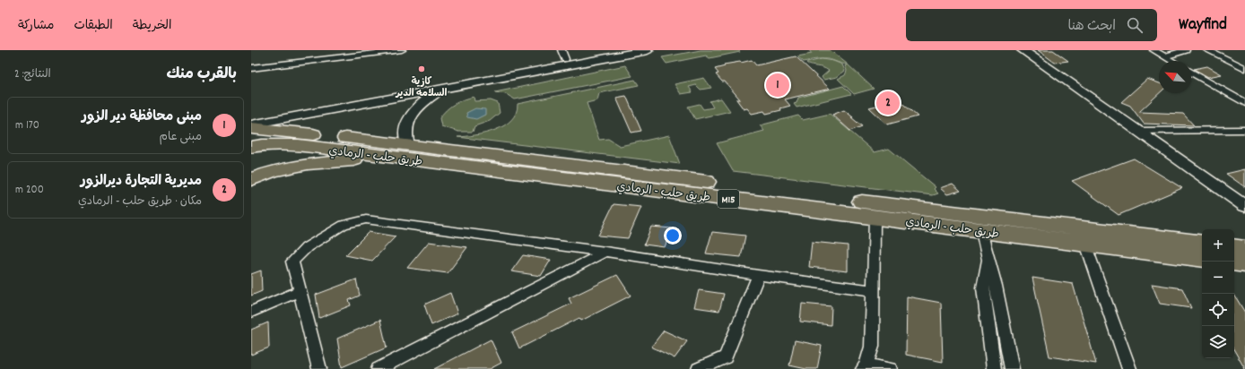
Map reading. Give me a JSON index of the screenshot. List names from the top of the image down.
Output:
{
  "streets": {
    "highway": ["طريق حلب - الرمادي", "M15"]
  },
  "places": ["كازية السلامه الدير"],
  "north": "top left",
  "page": {
    "header": "Wayfind",
    "search": "ابحث هنا",
    "nav": ["الخريطة", "الطبقات", "مشاركة"],
    "heading": ["بالقرب منك", "النتائج: 2"],
    "pins": ["1", "2"],
    "list": [
      {
        "mark": "1",
        "name": "مبنى محافظة دير الزور",
        "note": "مبنى عام",
        "value": "170 m"
      },
      {
        "mark": "2",
        "name": "مديرية التجارة ديرالزور",
        "note": "مكان · طريق حلب - الرمادي",
        "value": "200 m"
      }
    ],
    "map_buttons": ["+", "−"]
  }
}
